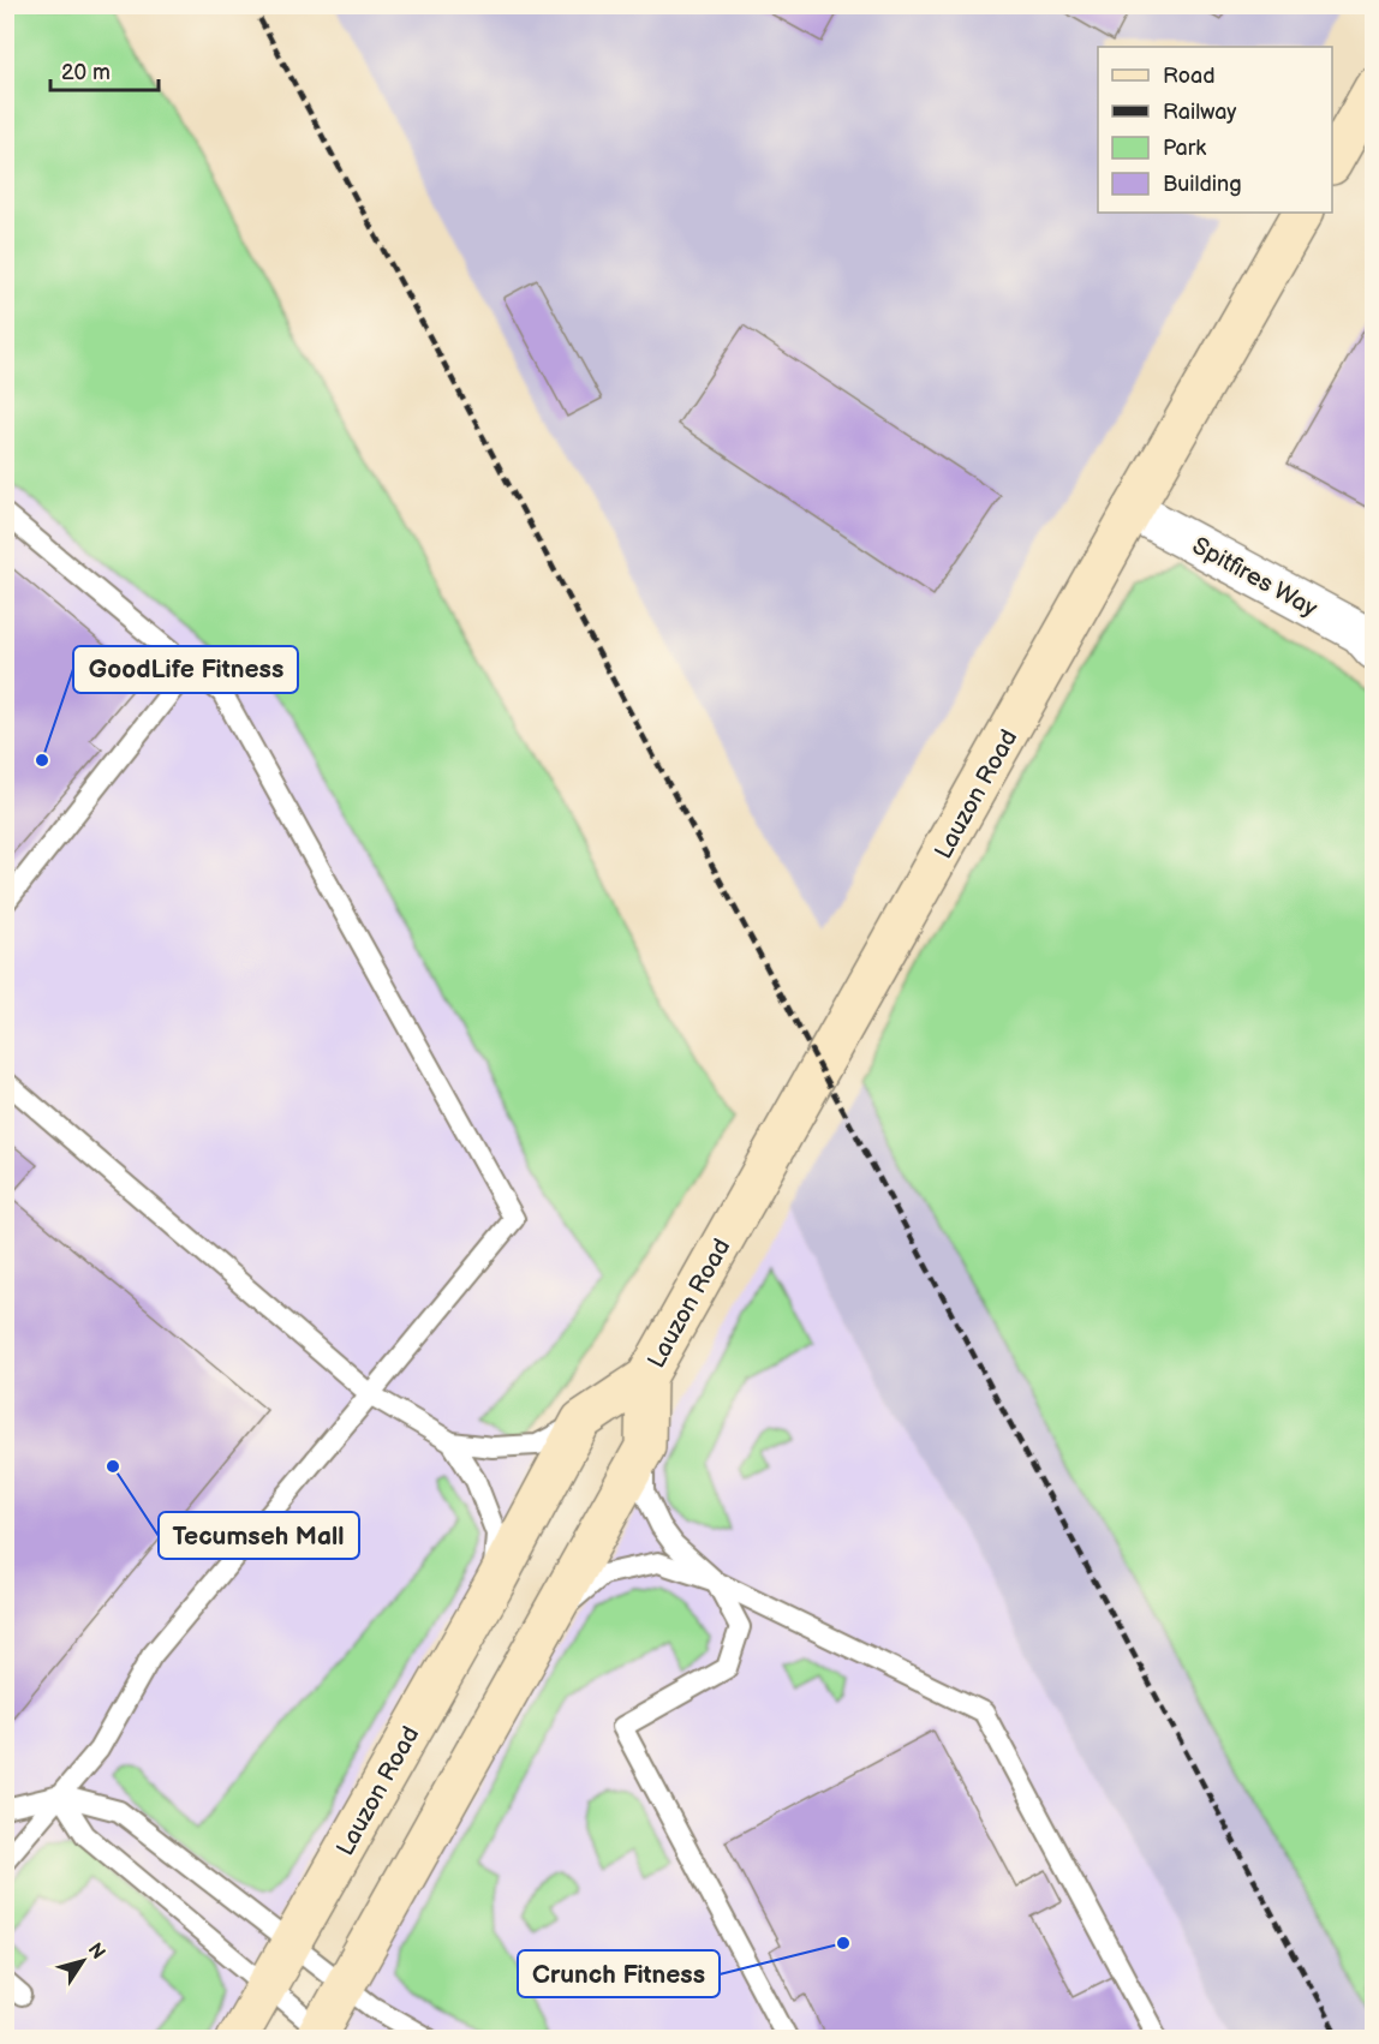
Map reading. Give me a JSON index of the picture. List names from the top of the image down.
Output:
{
  "streets": {
    "street": ["Spitfires Way", "Lauzon Road"]
  },
  "crossings": [
    ["Spitfires Way", "Lauzon Road"]
  ],
  "places": ["GoodLife Fitness", "Tecumseh Mall", "Crunch Fitness"],
  "legend": [
    "Road",
    "Railway",
    "Park",
    "Building"
  ],
  "scale_bar": "20 m",
  "north": "top right"
}
